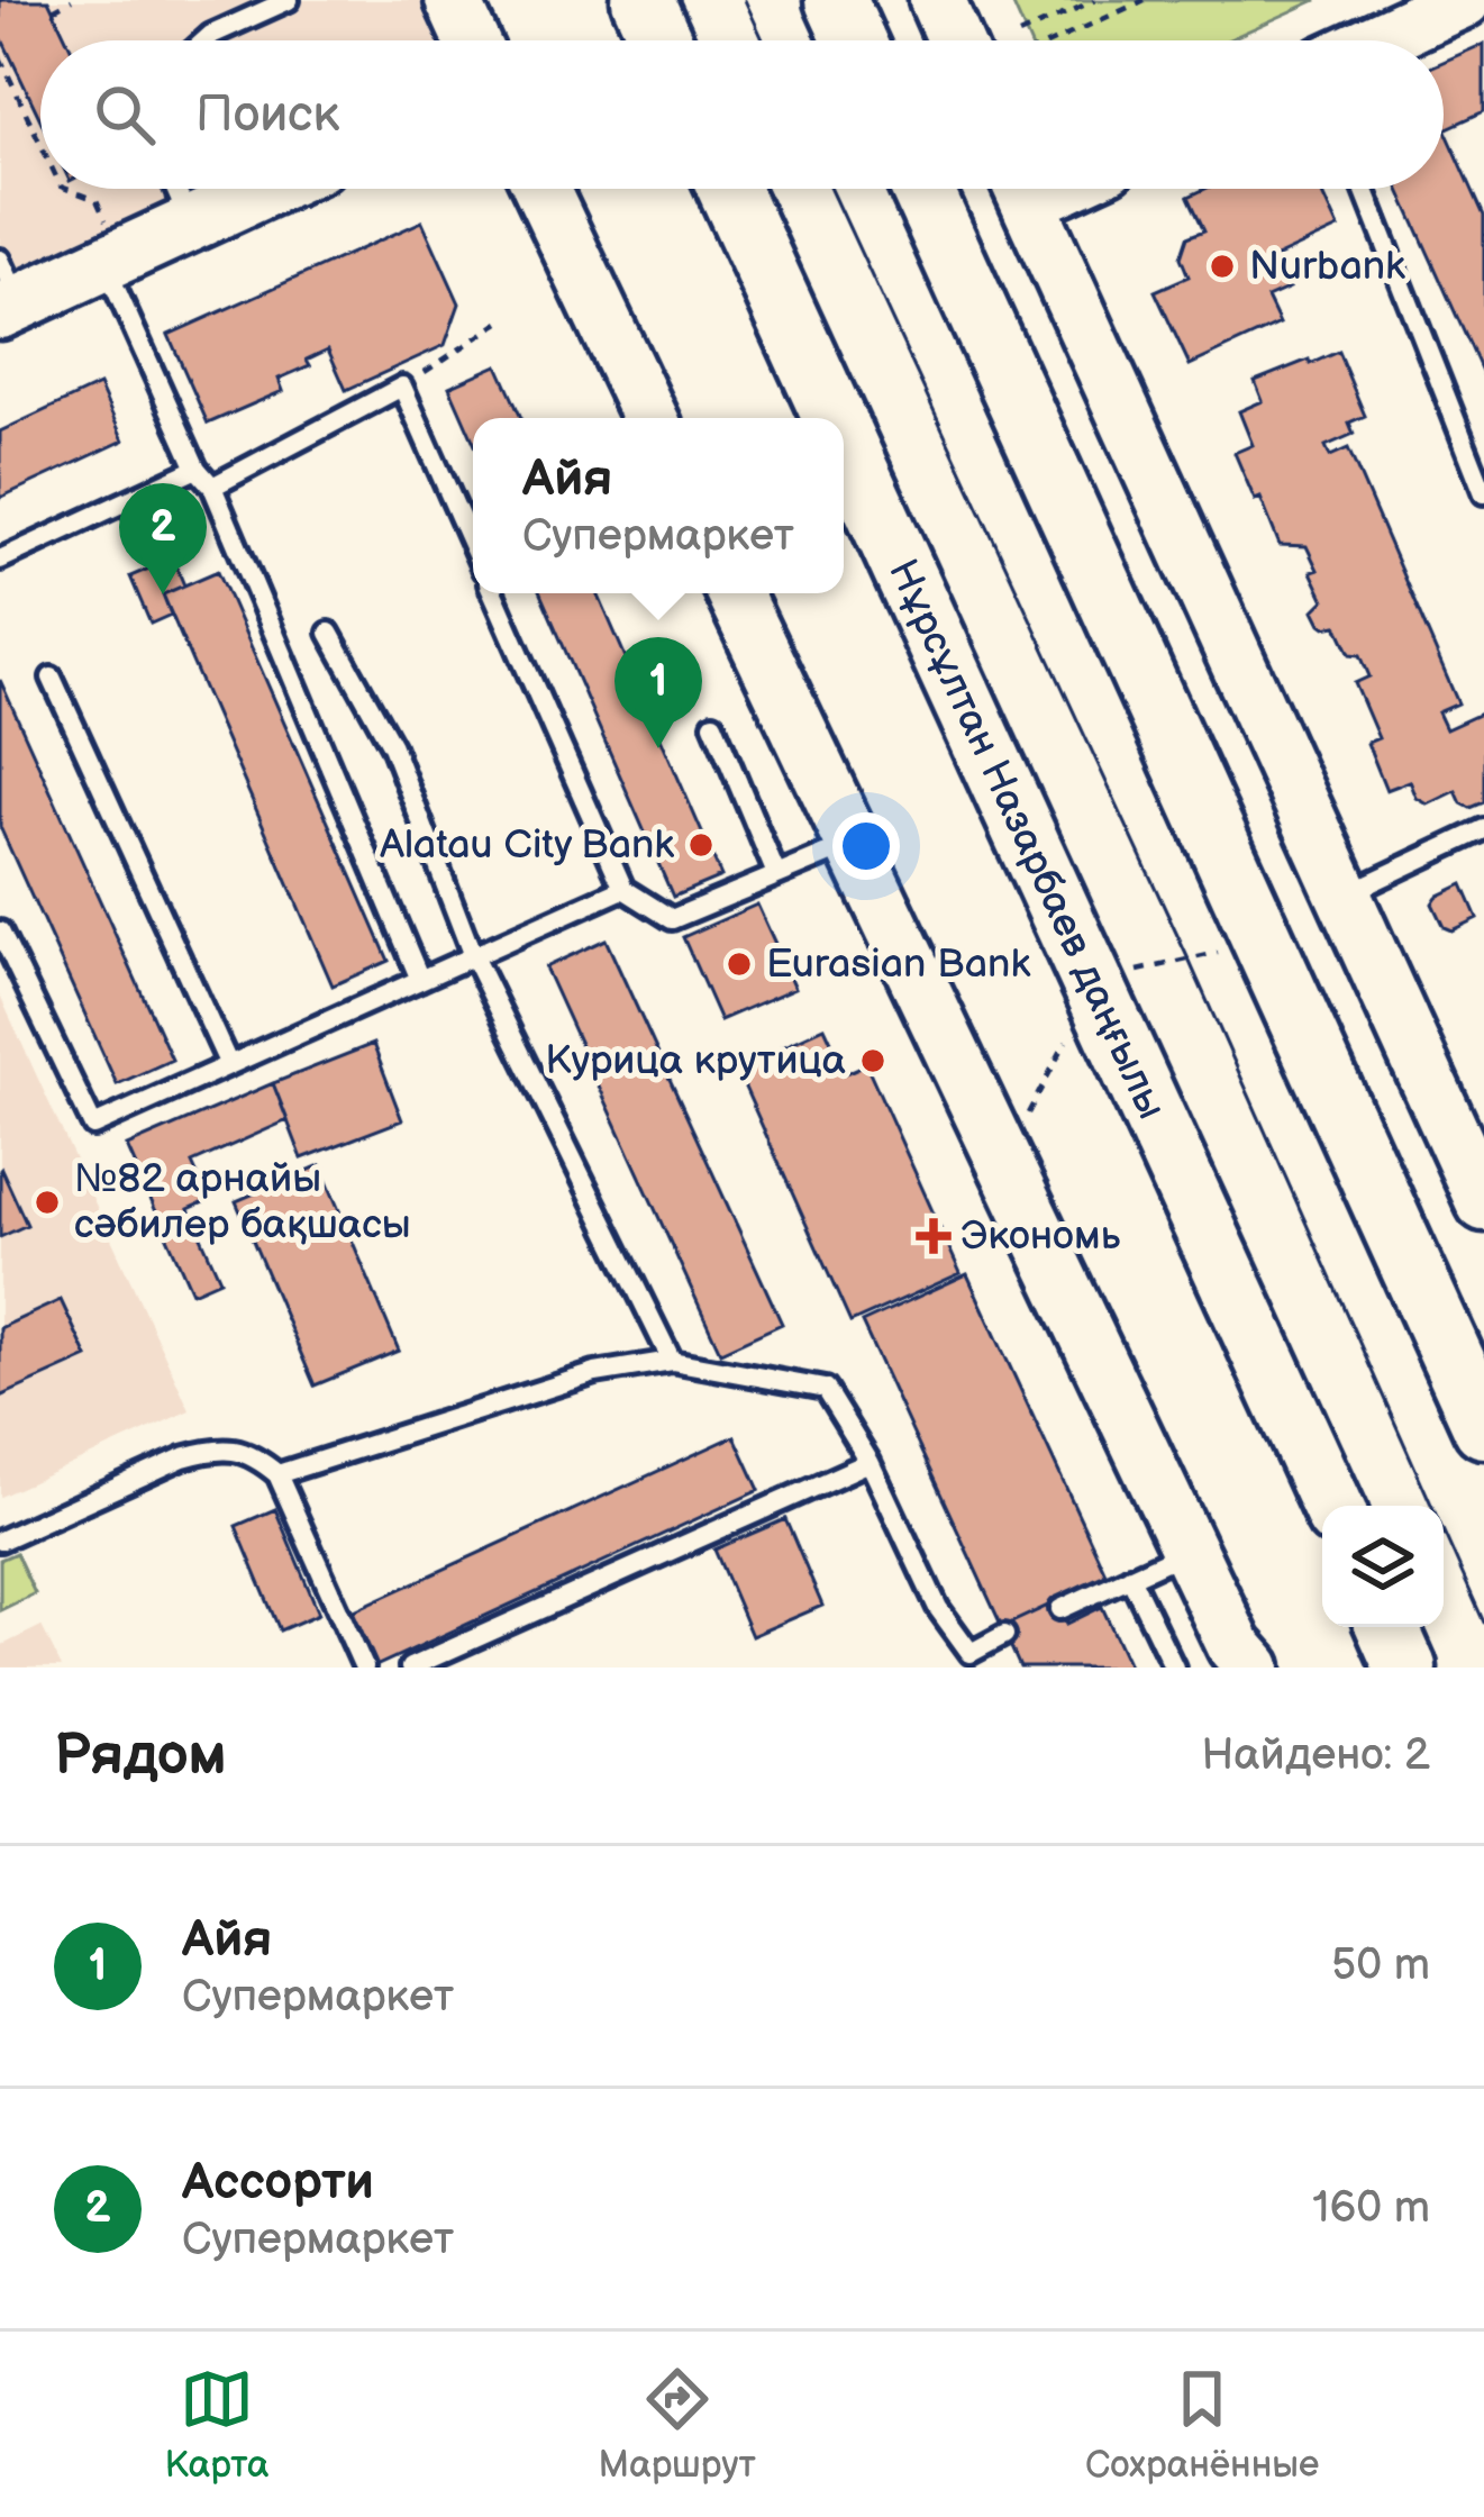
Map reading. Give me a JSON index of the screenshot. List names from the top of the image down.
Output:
{
  "streets": {
    "main road": ["Нұрсұлтан Назарбаев даңғылы"]
  },
  "places": {
    "other": [
      "Nurbank",
      "Alatau City Bank",
      "Eurasian Bank",
      "Курица крутица",
      "№82 арнайы сәбилер бақшасы"
    ],
    "health": ["Экономь"]
  },
  "page": {
    "search": "Поиск",
    "popup": ["Айя", "Супермаркет"],
    "pins": ["2", "1"],
    "heading": ["Рядом", "Найдено: 2"],
    "list": [
      {
        "mark": "1",
        "name": "Айя",
        "note": "Супермаркет",
        "value": "50 m"
      },
      {
        "mark": "2",
        "name": "Ассорти",
        "note": "Супермаркет",
        "value": "160 m"
      }
    ],
    "nav": ["Карта", "Маршрут", "Сохранённые"]
  }
}
